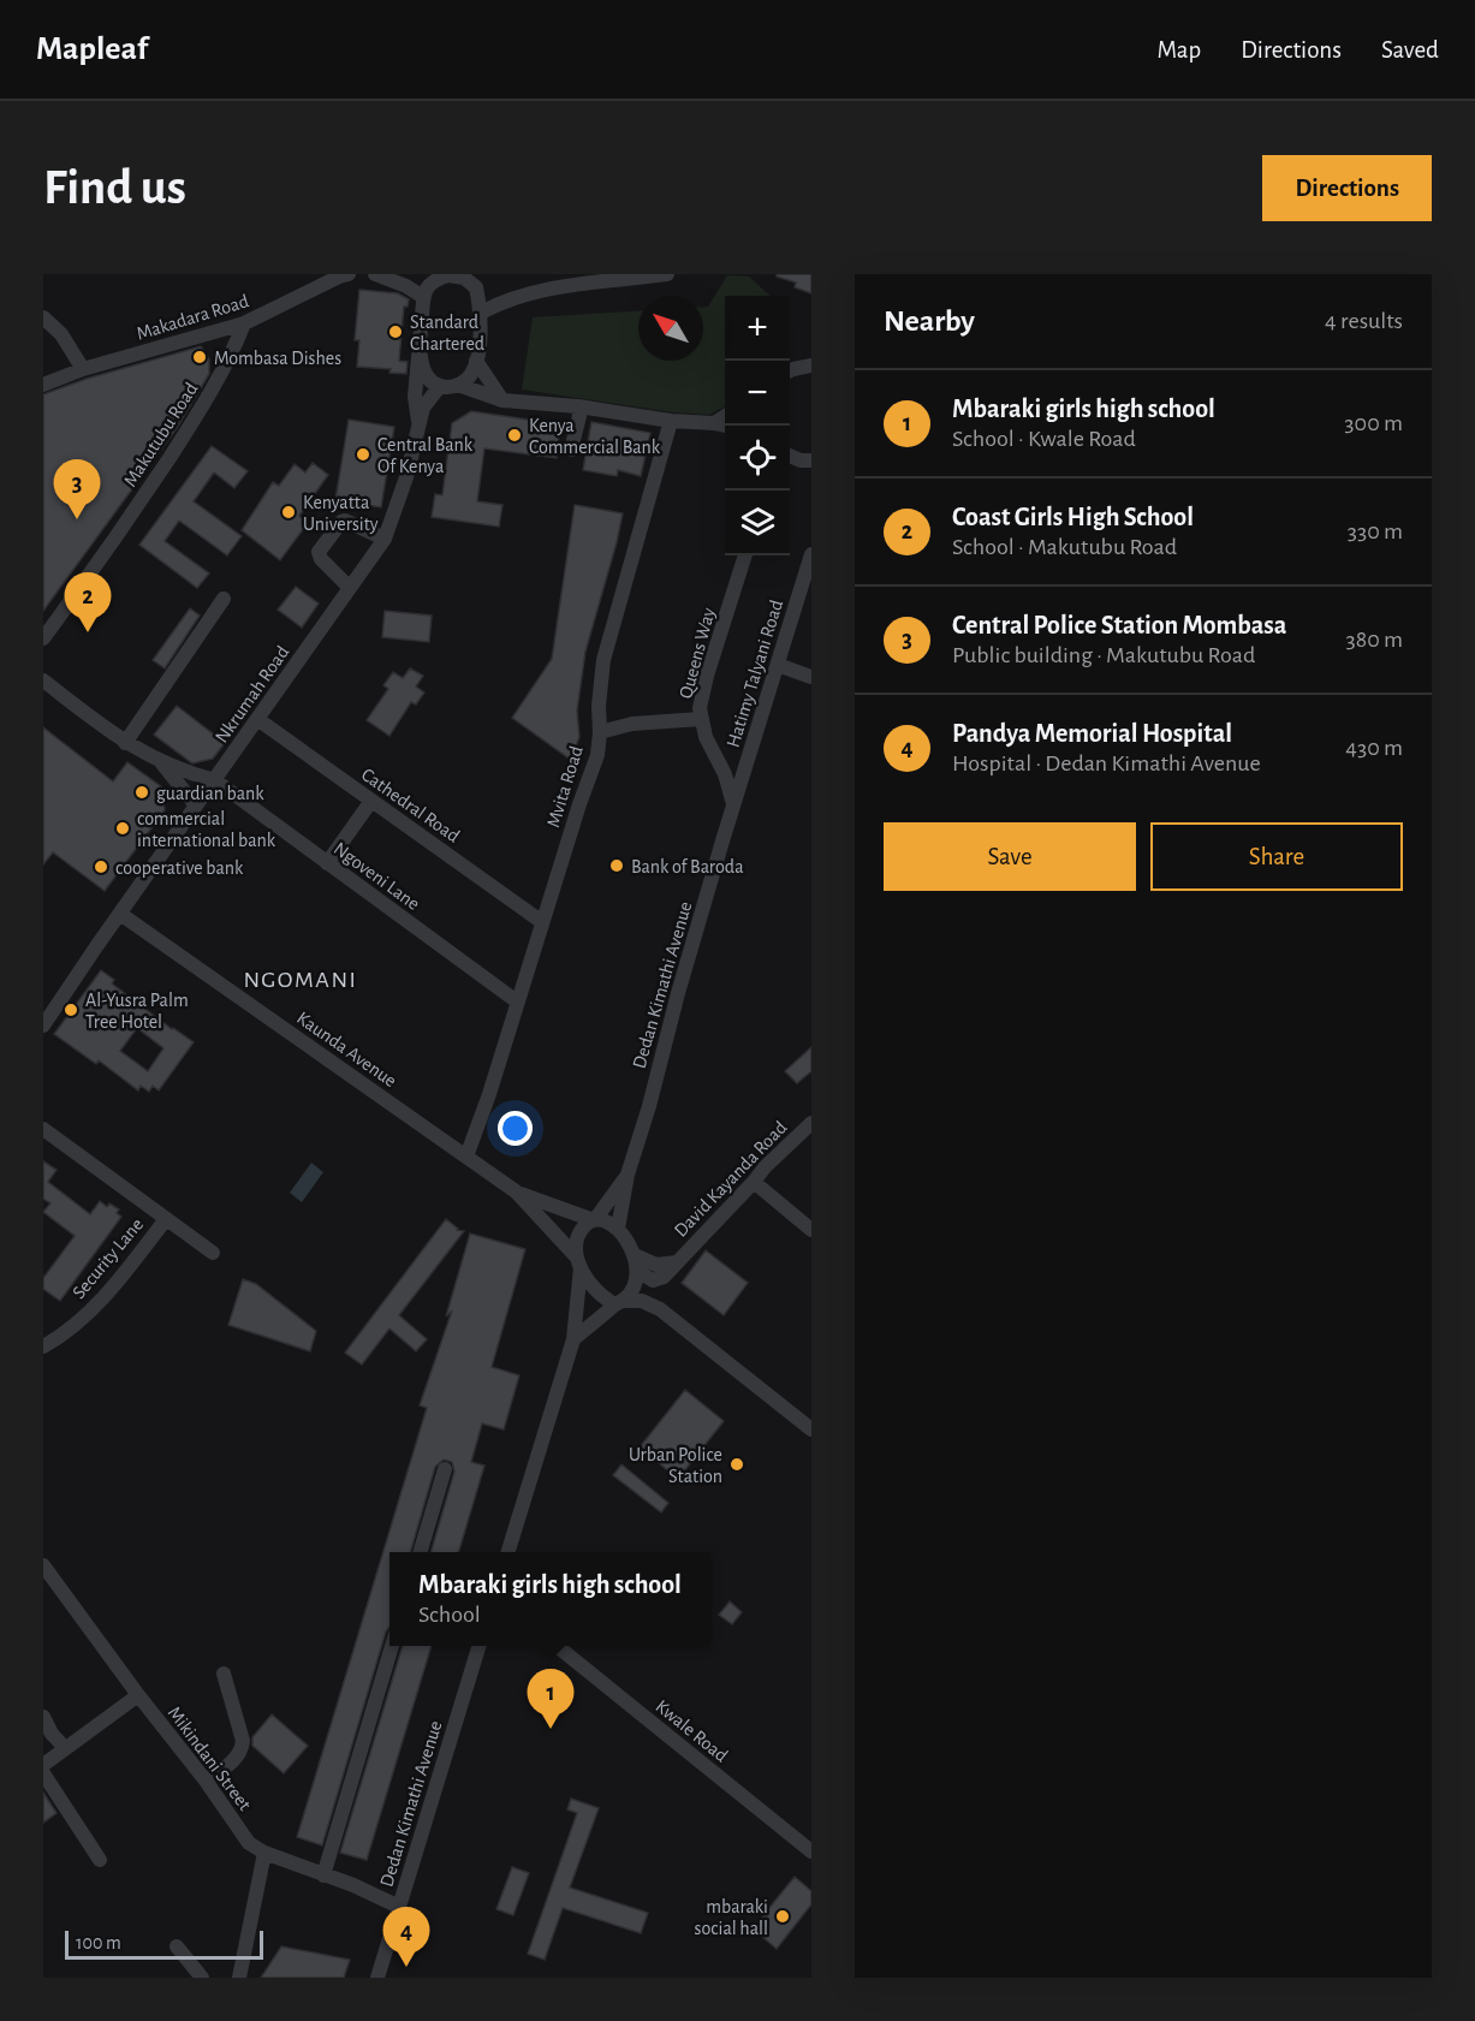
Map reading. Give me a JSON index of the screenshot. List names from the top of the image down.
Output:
{
  "streets": {
    "street": [
      "Makadara Road",
      "Makutubu Road",
      "Queens Way",
      "Hatimy Talyani Road",
      "Nkrumah Road",
      "Mvita Road",
      "Cathedral Road",
      "Ngoveni Lane",
      "Dedan Kimathi Avenue",
      "Kaunda Avenue",
      "David Kayanda Road",
      "Security Lane",
      "Kwale Road",
      "Mikindani Street"
    ]
  },
  "crossings": [
    ["Makadara Road", "Makutubu Road"],
    ["Queens Way", "Hatimy Talyani Road"],
    ["Queens Way", "Dedan Kimathi Avenue"],
    ["Hatimy Talyani Road", "Dedan Kimathi Avenue"],
    ["Nkrumah Road", "Cathedral Road"],
    ["Nkrumah Road", "Ngoveni Lane"],
    ["Nkrumah Road", "Kaunda Avenue"],
    ["Mvita Road", "Cathedral Road"],
    ["Mvita Road", "Ngoveni Lane"],
    ["Mvita Road", "Kaunda Avenue"],
    ["Dedan Kimathi Avenue", "David Kayanda Road"],
    ["Dedan Kimathi Avenue", "Mikindani Street"]
  ],
  "districts": ["NGOMANI"],
  "places": [
    "Standard Chartered",
    "Mombasa Dishes",
    "Kenya Commercial Bank",
    "Central Bank Of Kenya",
    "Kenyatta University",
    "guardian bank",
    "commercial international bank",
    "Bank of Baroda",
    "cooperative bank",
    "Al-Yusra Palm Tree Hotel",
    "Urban Police Station",
    "mbaraki social hall"
  ],
  "scale_bar": "100 m",
  "north": "top left",
  "page": {
    "header": "Mapleaf",
    "nav": ["Map", "Directions", "Saved"],
    "buttons": [
      "Directions",
      ["Save", "Share"]
    ],
    "title": "Find us",
    "heading": ["Nearby", "4 results"],
    "map_buttons": ["+", "−"],
    "list": [
      {
        "mark": "1",
        "name": "Mbaraki girls high school",
        "note": "School · Kwale Road",
        "value": "300 m"
      },
      {
        "mark": "2",
        "name": "Coast Girls High School",
        "note": "School · Makutubu Road",
        "value": "330 m"
      },
      {
        "mark": "3",
        "name": "Central Police Station Mombasa",
        "note": "Public building · Makutubu Road",
        "value": "380 m"
      },
      {
        "mark": "4",
        "name": "Pandya Memorial Hospital",
        "note": "Hospital · Dedan Kimathi Avenue",
        "value": "430 m"
      }
    ],
    "pins": [
      "3",
      "2",
      "1",
      "4"
    ],
    "popup": ["Mbaraki girls high school", "School"],
    "scale": "100 m"
  }
}
